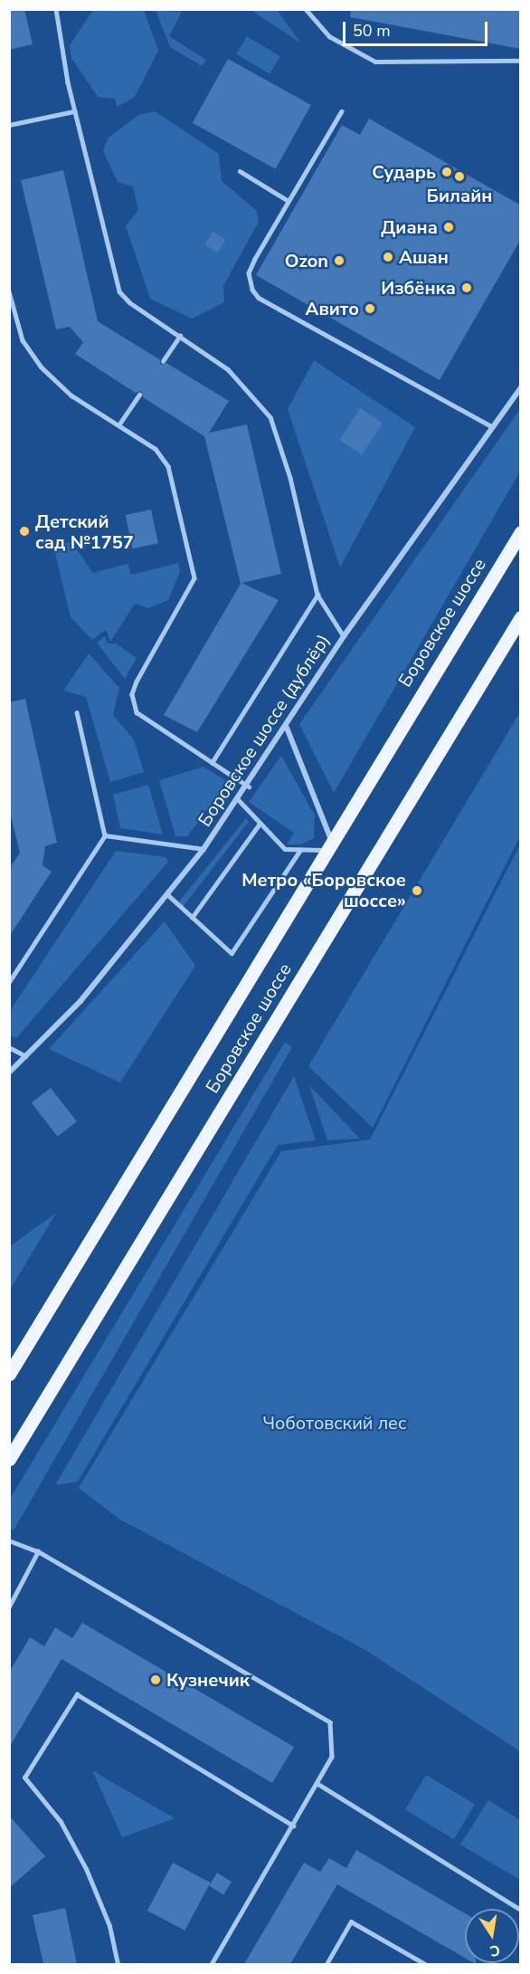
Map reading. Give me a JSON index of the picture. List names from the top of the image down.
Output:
{
  "streets": {
    "main road": ["Боровское шоссе"],
    "street": ["Боровское шоссе (дублёр)"]
  },
  "parks": ["Чоботовский лес"],
  "places": [
    "Сударь",
    "Билайн",
    "Диана",
    "Ашан",
    "Ozon",
    "Избёнка",
    "Авито",
    "Детский сад №1757",
    "Метро «Боровское шоссе»",
    "Кузнечик"
  ],
  "scale_bar": "50 m",
  "north": "bottom"
}
